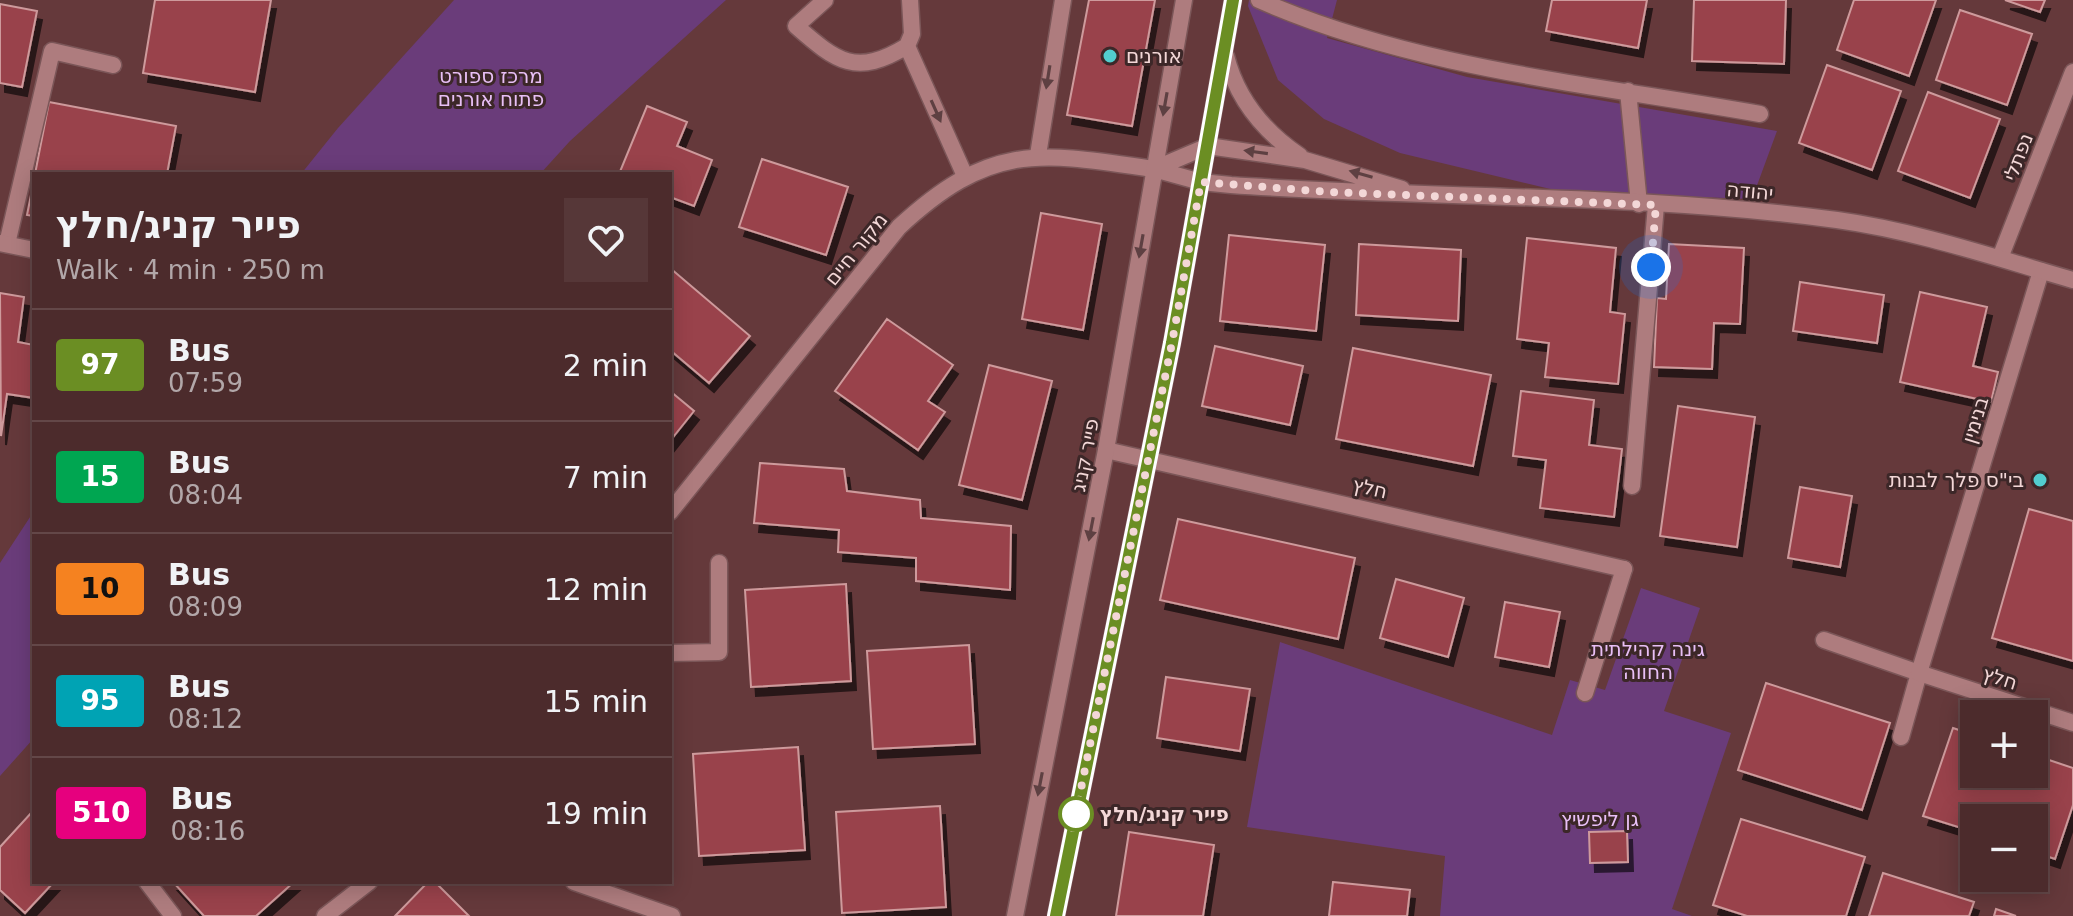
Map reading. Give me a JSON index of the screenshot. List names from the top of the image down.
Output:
{
  "streets": {
    "street": [
      "נפתלי",
      "יהודה",
      "מקור חיים",
      "בנימין",
      "פייר קניג",
      "חלץ"
    ]
  },
  "crossings": [
    ["נפתלי", "יהודה"],
    ["יהודה", "מקור חיים"],
    ["יהודה", "בנימין"],
    ["יהודה", "פייר קניג"],
    ["מקור חיים", "פייר קניג"],
    ["בנימין", "חלץ"],
    ["פייר קניג", "חלץ"]
  ],
  "parks": ["מרכז ספורט פתוח אורנים", "גינה קהילתית החווה", "גן ליפשיץ"],
  "places": ["אורנים", "בי\"ס פלך לבנות", "פייר קניג/חלץ"],
  "lines": ["bus line 97"],
  "page": {
    "heading": ["פייר קניג/חלץ", "Walk · 4 min · 250 m"],
    "list": [
      {
        "mark": "97",
        "name": "Bus",
        "note": "07:59",
        "value": "2 min"
      },
      {
        "mark": "15",
        "name": "Bus",
        "note": "08:04",
        "value": "7 min"
      },
      {
        "mark": "10",
        "name": "Bus",
        "note": "08:09",
        "value": "12 min"
      },
      {
        "mark": "95",
        "name": "Bus",
        "note": "08:12",
        "value": "15 min"
      },
      {
        "mark": "510",
        "name": "Bus",
        "note": "08:16",
        "value": "19 min"
      }
    ],
    "map_buttons": ["+", "−"]
  }
}
